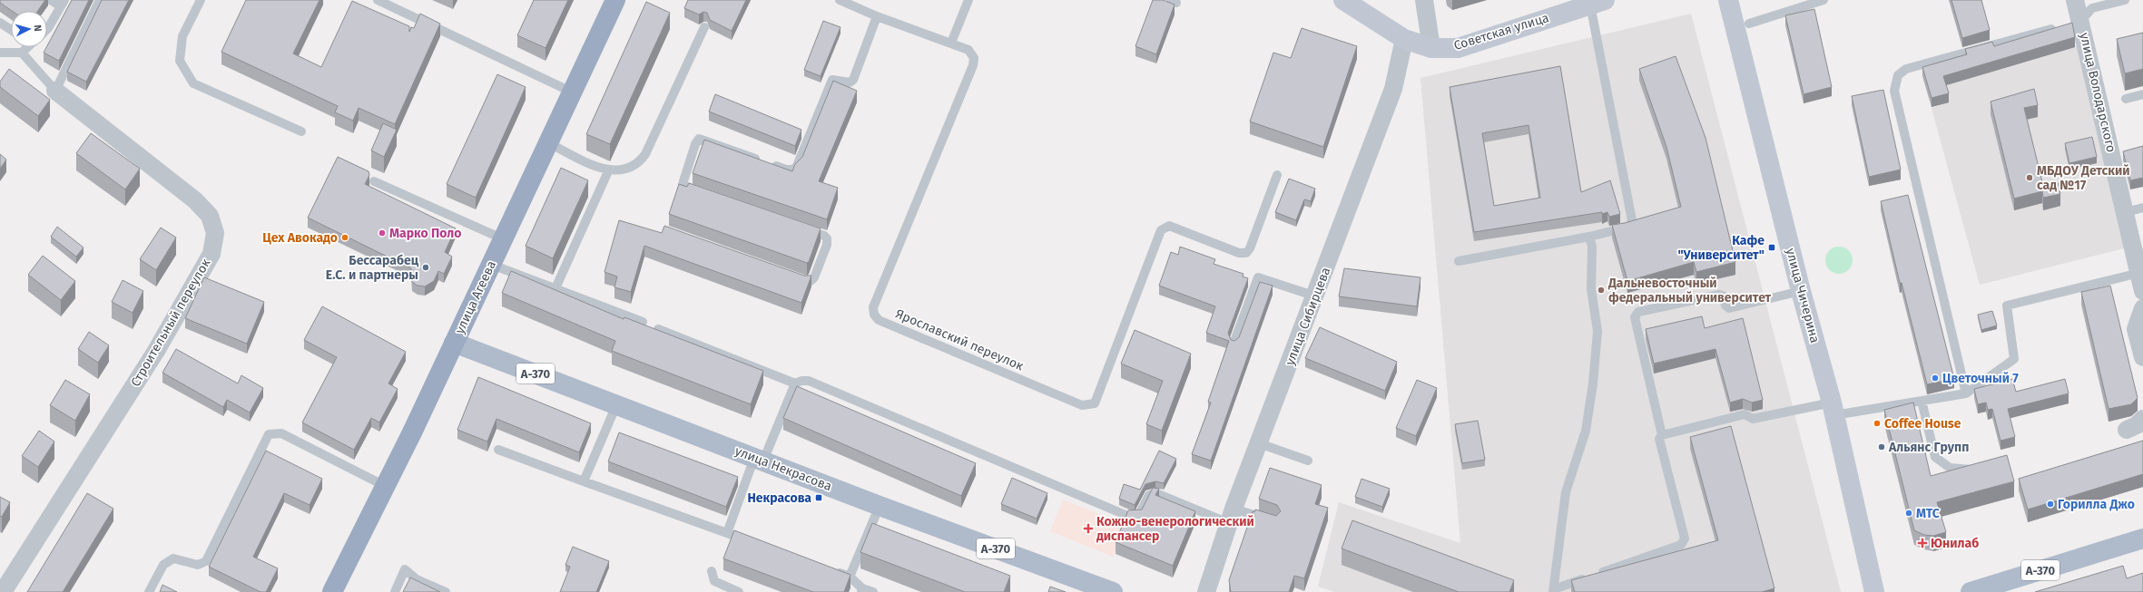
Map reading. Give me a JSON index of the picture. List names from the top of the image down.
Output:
{
  "streets": {
    "highway": ["улица Агеева"],
    "main road": [
      "Советская улица",
      "улица Чичерина",
      "А-370",
      "улица Некрасова"
    ],
    "street": ["улица Володарского", "улица Сибирцева", "Строительный переулок"],
    "lane": ["Ярославский переулок"]
  },
  "crossings": [
    ["Советская улица", "улица Сибирцева"],
    ["улица Агеева", "улица Некрасова"]
  ],
  "places": {
    "other": [
      "МБДОУ Детский сад №17",
      "Марко Поло",
      "Цех Авокадо",
      "Бессарабец Е.С. и партнеры",
      "Дальневосточный федеральный университет",
      "Цветочный 7",
      "Coffee House",
      "Альянс Групп",
      "Горилла Джо",
      "МТС"
    ],
    "transit": ["Кафе \"Университет\"", "Некрасова"],
    "health": ["Кожно-венерологический диспансер", "Юнилаб"]
  },
  "north": "right"
}
